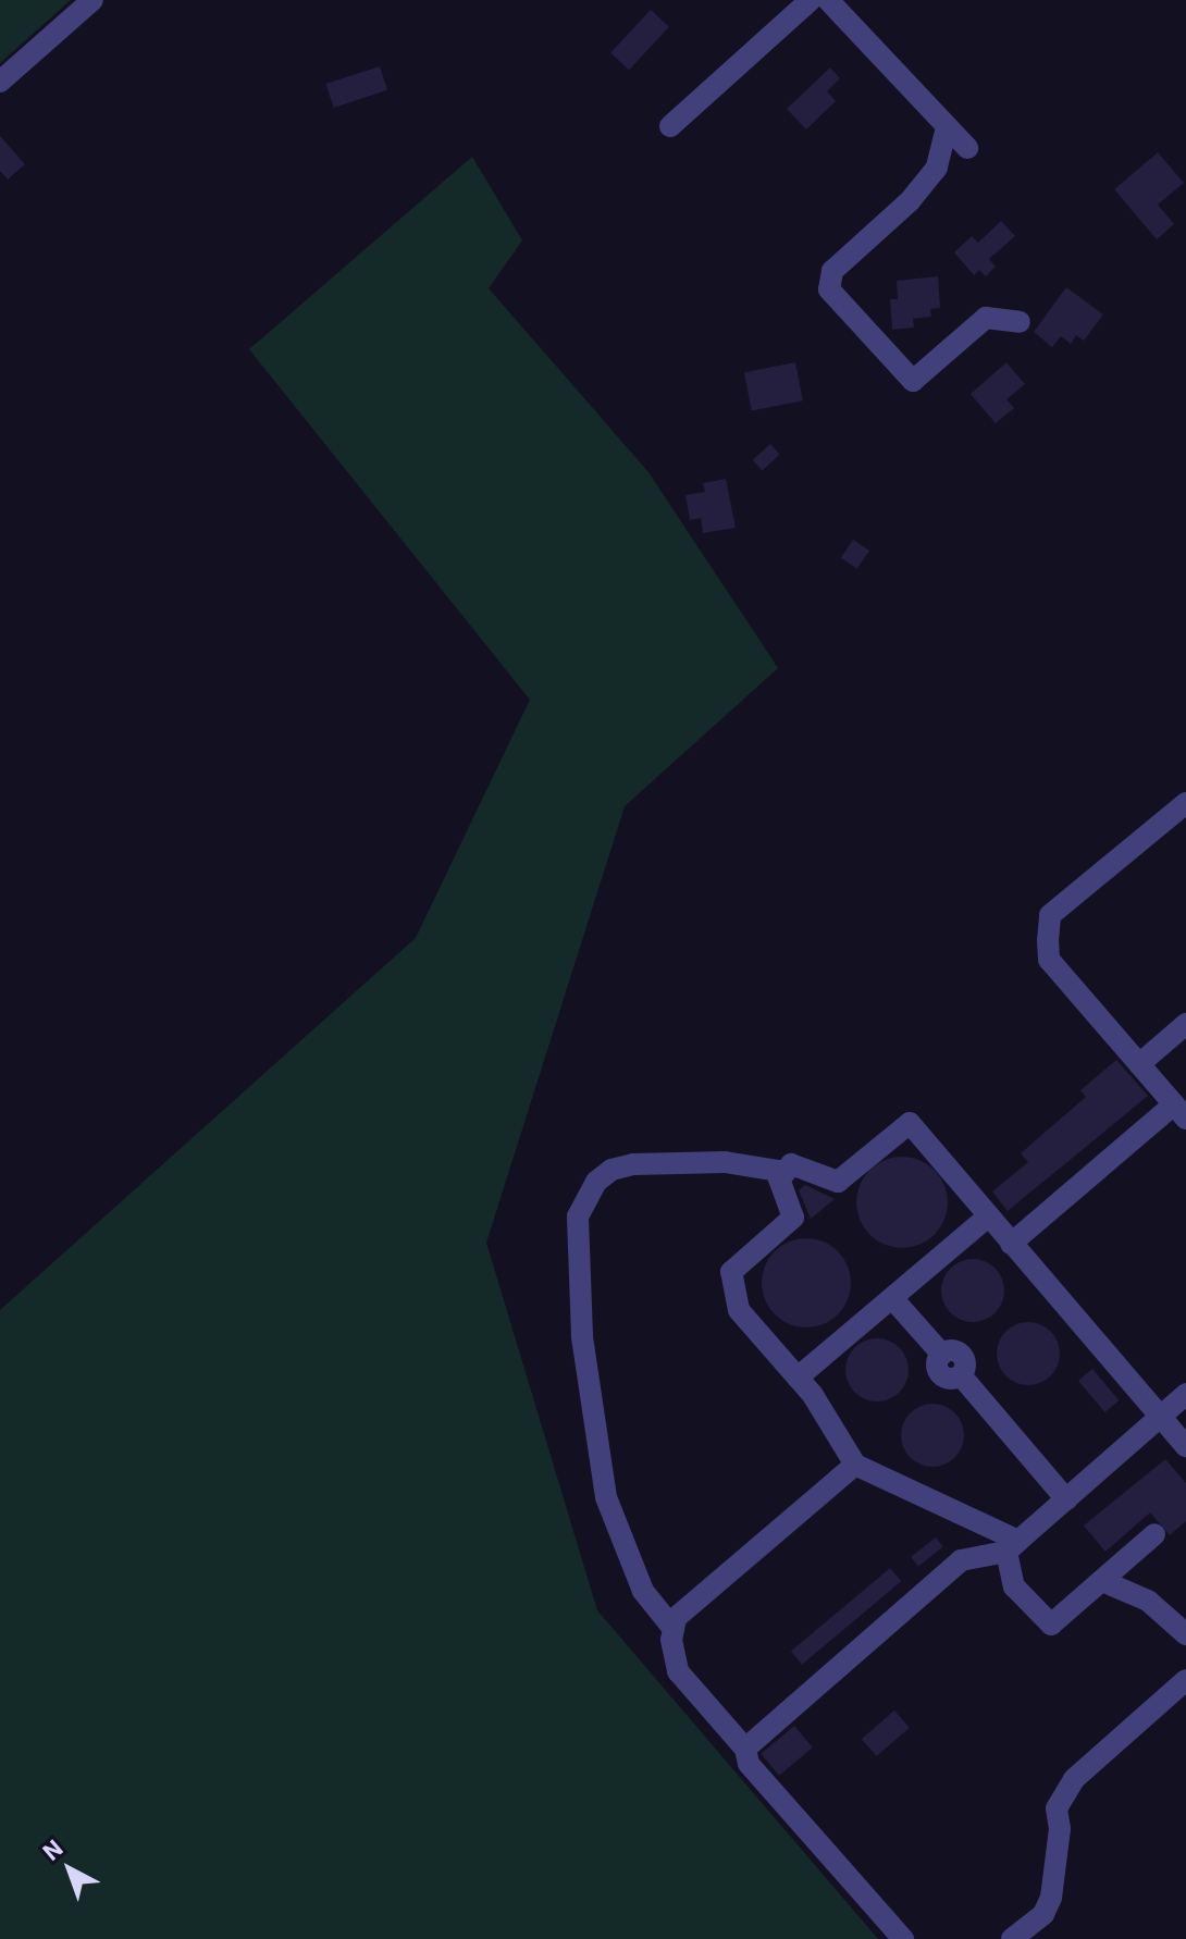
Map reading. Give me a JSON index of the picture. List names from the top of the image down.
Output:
{
  "north": "top left"
}
